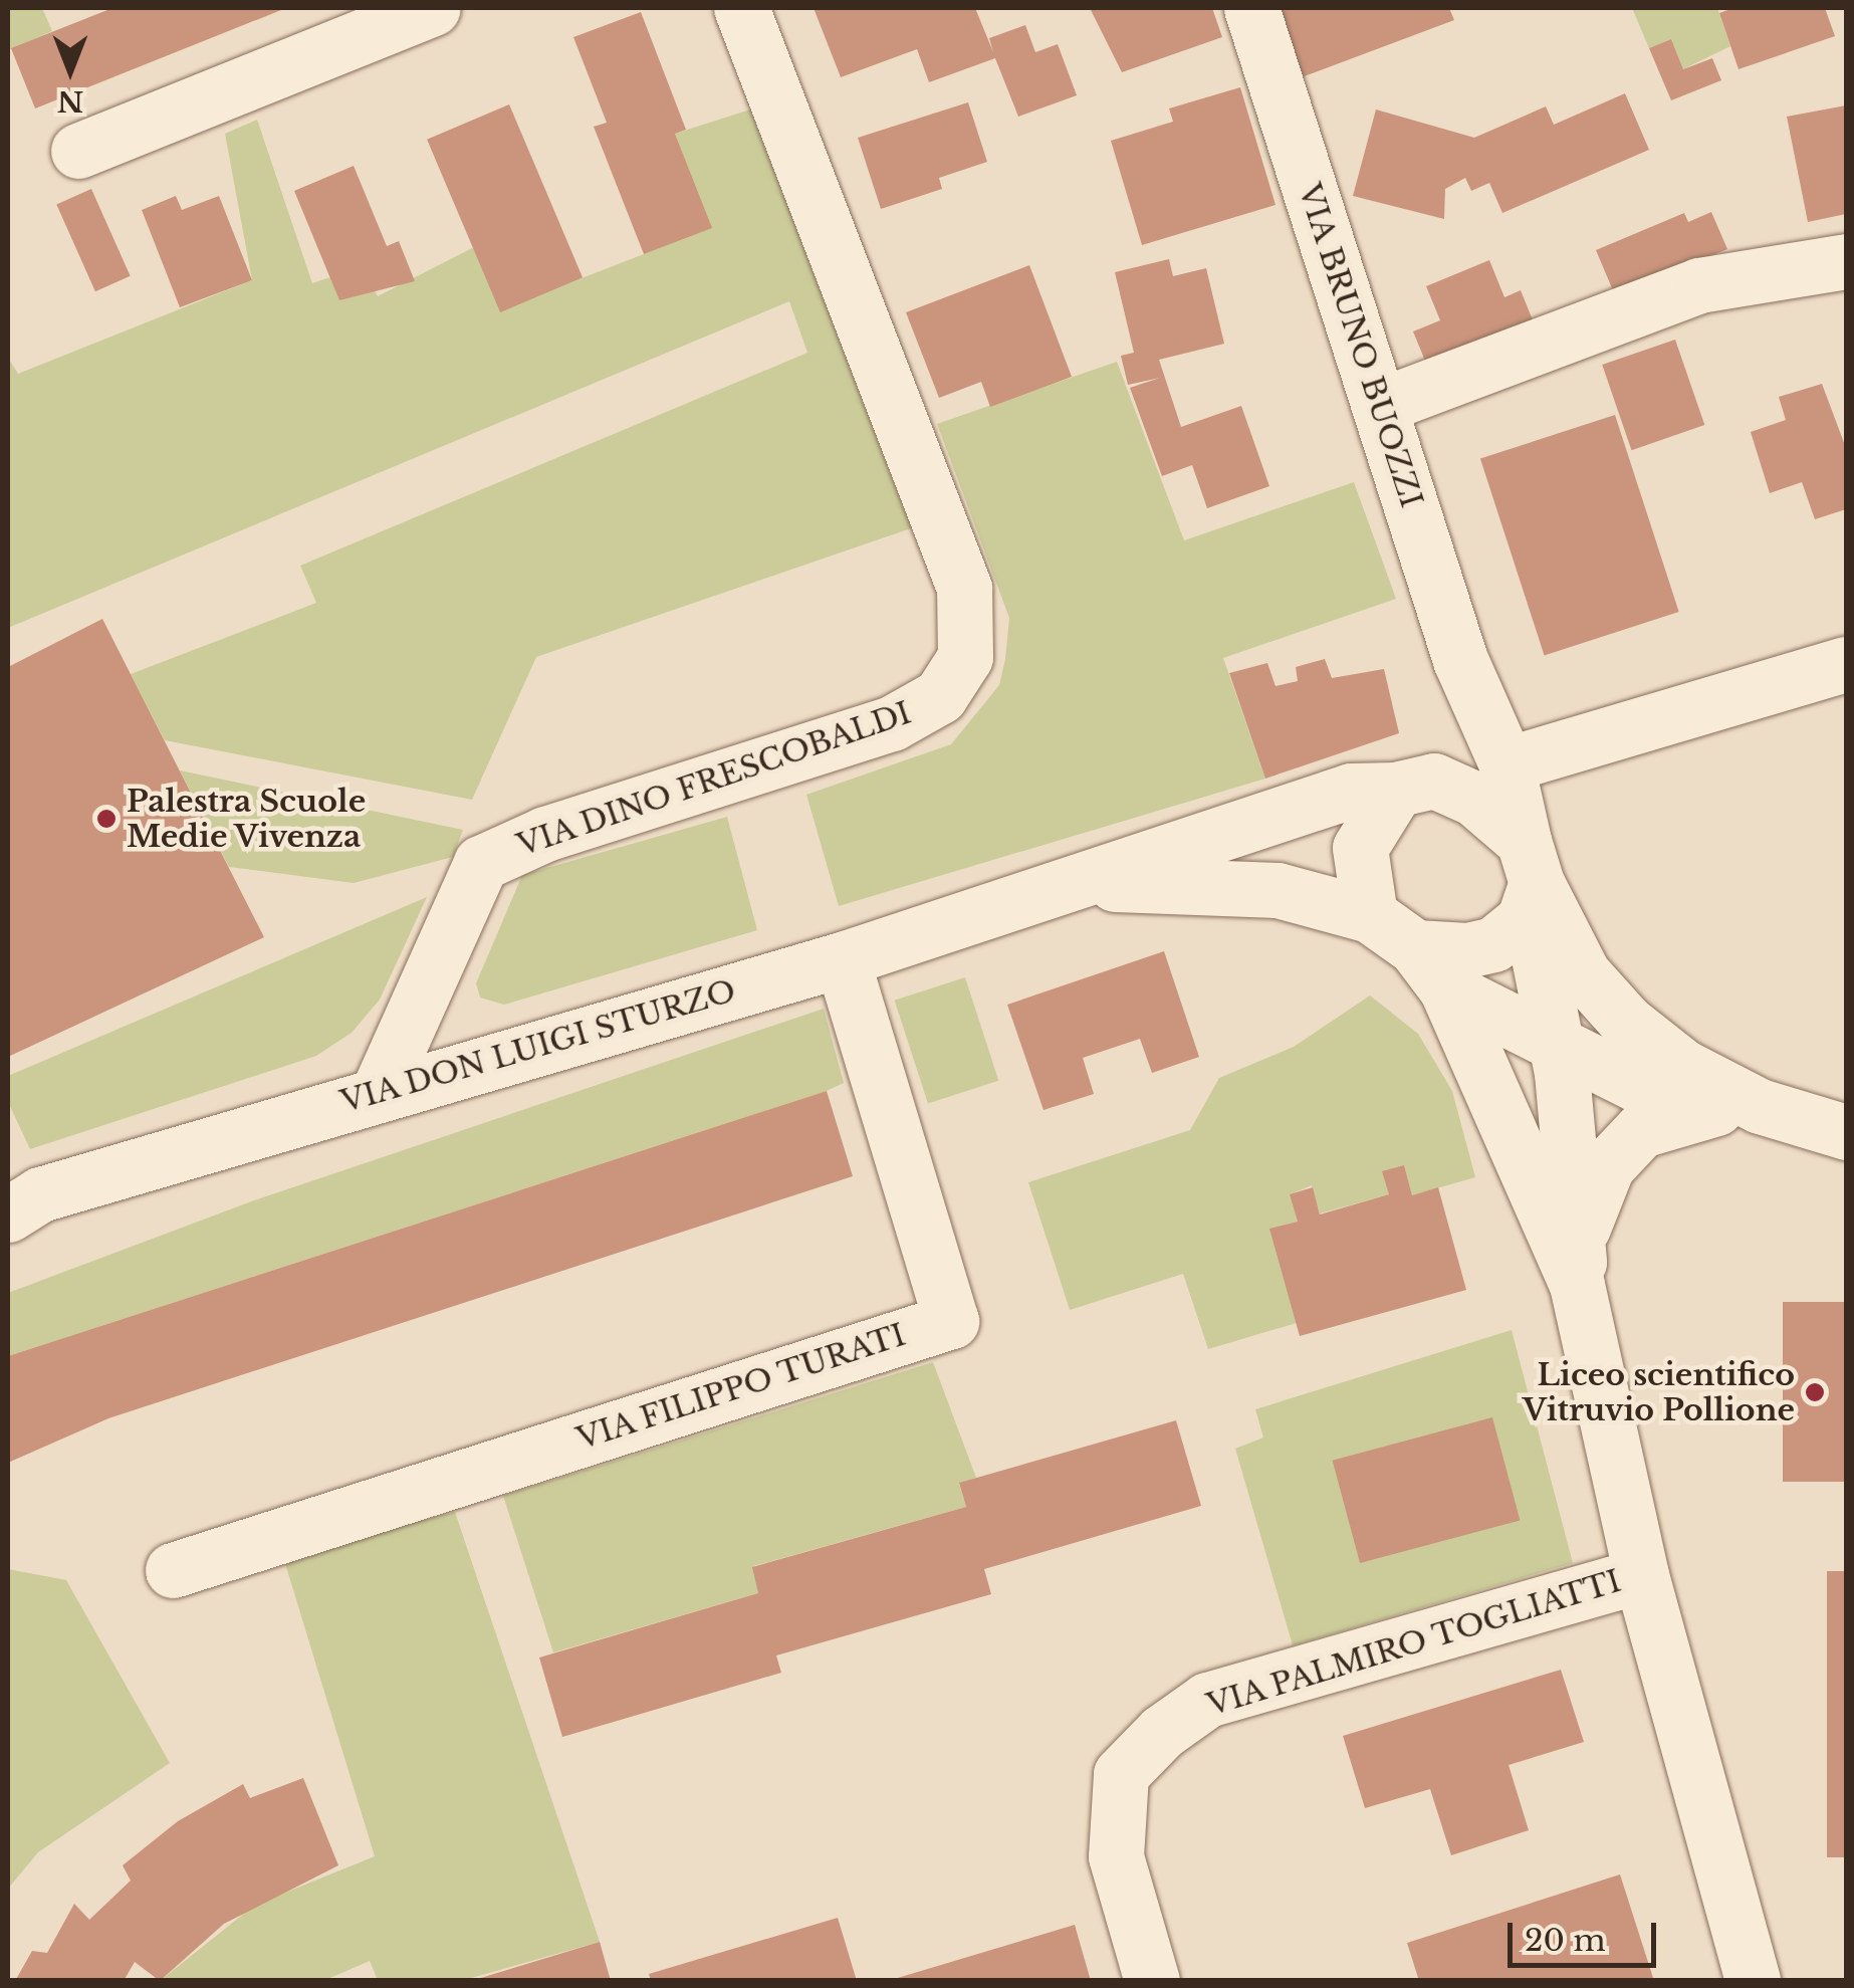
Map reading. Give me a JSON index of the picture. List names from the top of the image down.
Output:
{
  "streets": {
    "street": [
      "VIA BRUNO BUOZZI",
      "VIA DINO FRESCOBALDI",
      "VIA DON LUIGI STURZO",
      "VIA FILIPPO TURATI",
      "VIA PALMIRO TOGLIATTI"
    ]
  },
  "crossings": [
    ["VIA BRUNO BUOZZI", "VIA DON LUIGI STURZO"],
    ["VIA DINO FRESCOBALDI", "VIA DON LUIGI STURZO"],
    ["VIA DON LUIGI STURZO", "VIA FILIPPO TURATI"]
  ],
  "places": ["Palestra Scuole Medie Vivenza", "Liceo scientifico Vitruvio Pollione"],
  "scale_bar": "20 m",
  "north": "bottom"
}
